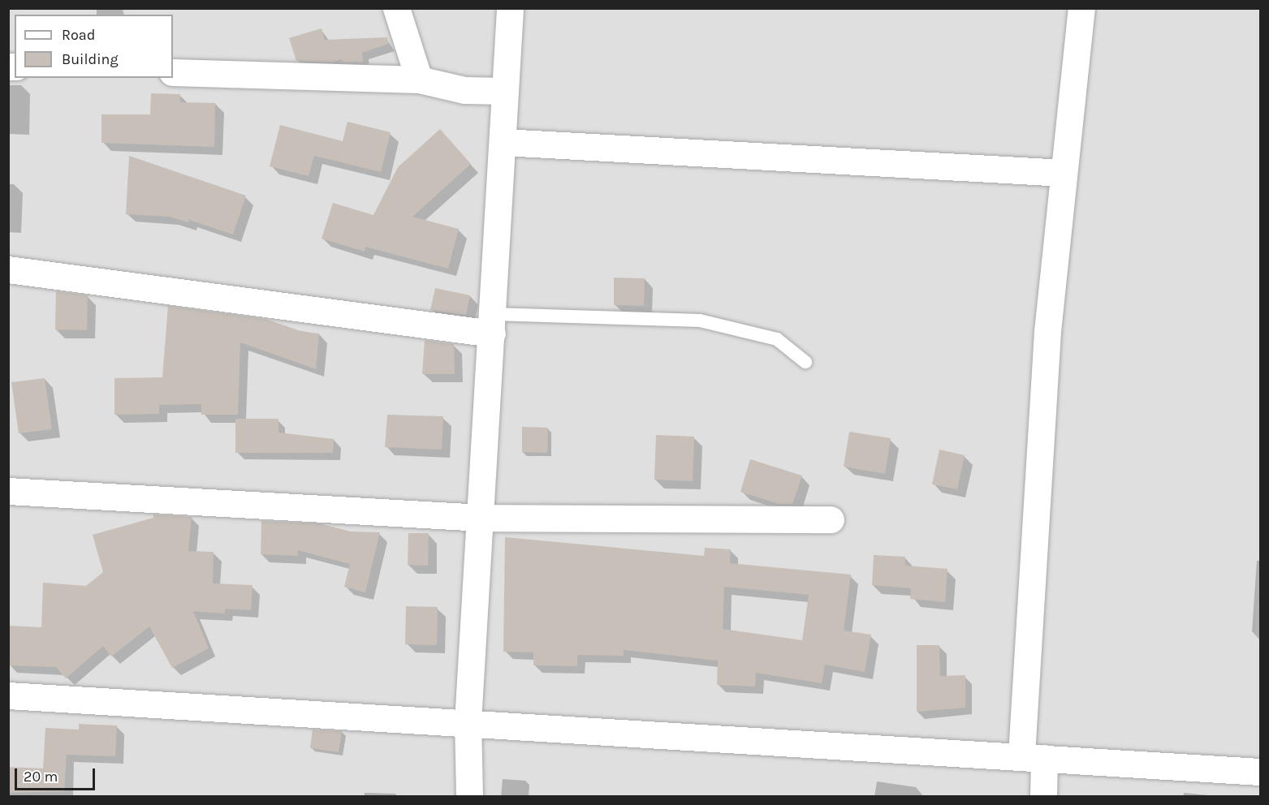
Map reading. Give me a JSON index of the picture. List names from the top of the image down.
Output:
{
  "legend": ["Road", "Building"],
  "scale_bar": "20 m"
}
